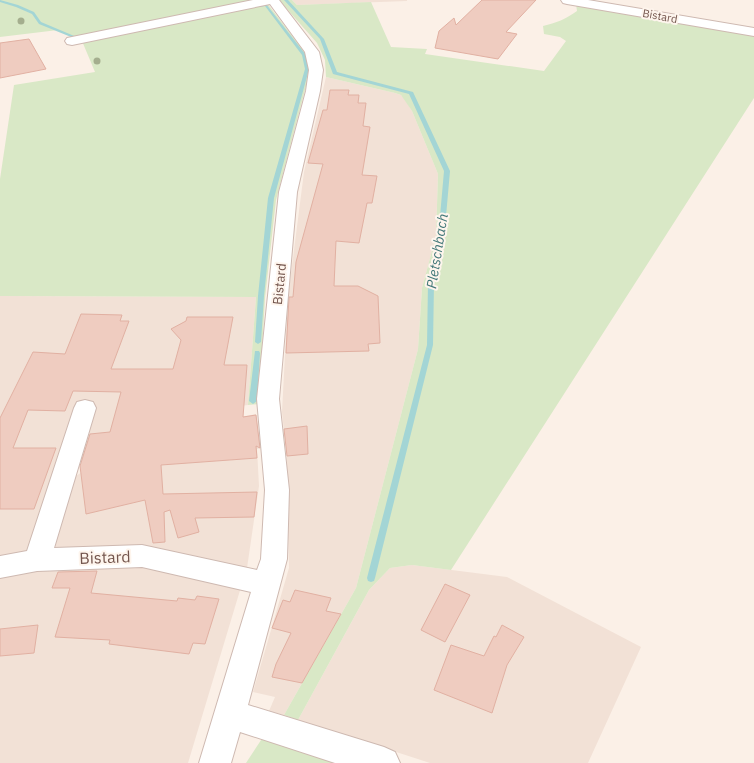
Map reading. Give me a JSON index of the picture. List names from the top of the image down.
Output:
{
  "streets": {
    "street": ["Bistard"]
  },
  "water": ["Pletschbach"]
}
